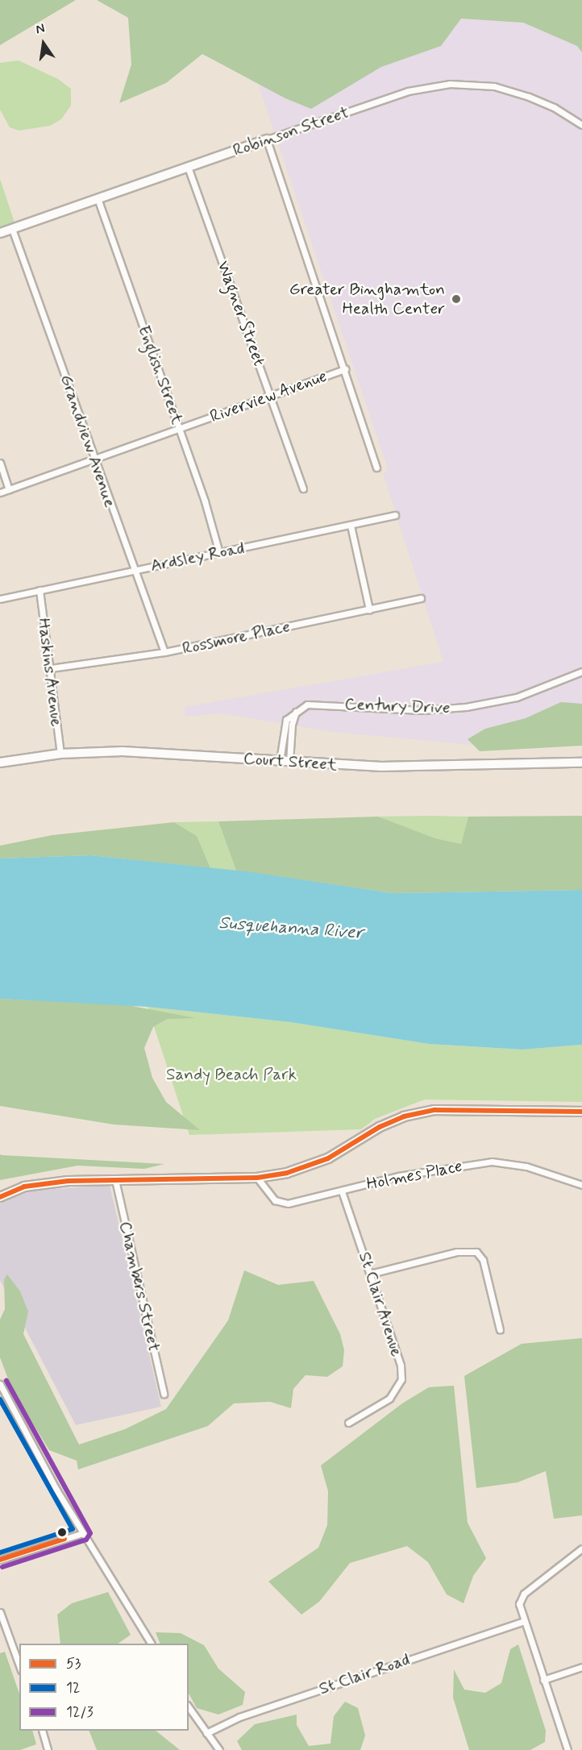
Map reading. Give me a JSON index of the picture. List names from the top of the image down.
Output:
{
  "streets": {
    "main road": ["Robinson Street", "Court Street"],
    "street": [
      "Wagner Street",
      "English Street",
      "Riverview Avenue",
      "Grandview Avenue",
      "Ardsley Road",
      "Rossmore Place",
      "Haskins Avenue",
      "Century Drive",
      "Holmes Place",
      "Chambers Street",
      "St Clair Avenue",
      "St Clair Road"
    ]
  },
  "crossings": [
    ["Robinson Street", "Wagner Street"],
    ["Robinson Street", "English Street"],
    ["Robinson Street", "Grandview Avenue"],
    ["Wagner Street", "Riverview Avenue"],
    ["English Street", "Riverview Avenue"],
    ["English Street", "Ardsley Road"],
    ["Riverview Avenue", "Grandview Avenue"],
    ["Grandview Avenue", "Ardsley Road"],
    ["Grandview Avenue", "Rossmore Place"],
    ["Ardsley Road", "Haskins Avenue"],
    ["Rossmore Place", "Haskins Avenue"],
    ["Haskins Avenue", "Court Street"],
    ["Holmes Place", "St Clair Avenue"]
  ],
  "water": ["Susquehanna River"],
  "parks": ["Sandy Beach Park"],
  "places": ["Greater Binghamton Health Center"],
  "lines": ["transit line 53", "transit line 12/3", "transit line 12"],
  "legend": ["53", "12", "12/3"],
  "north": "top"
}
